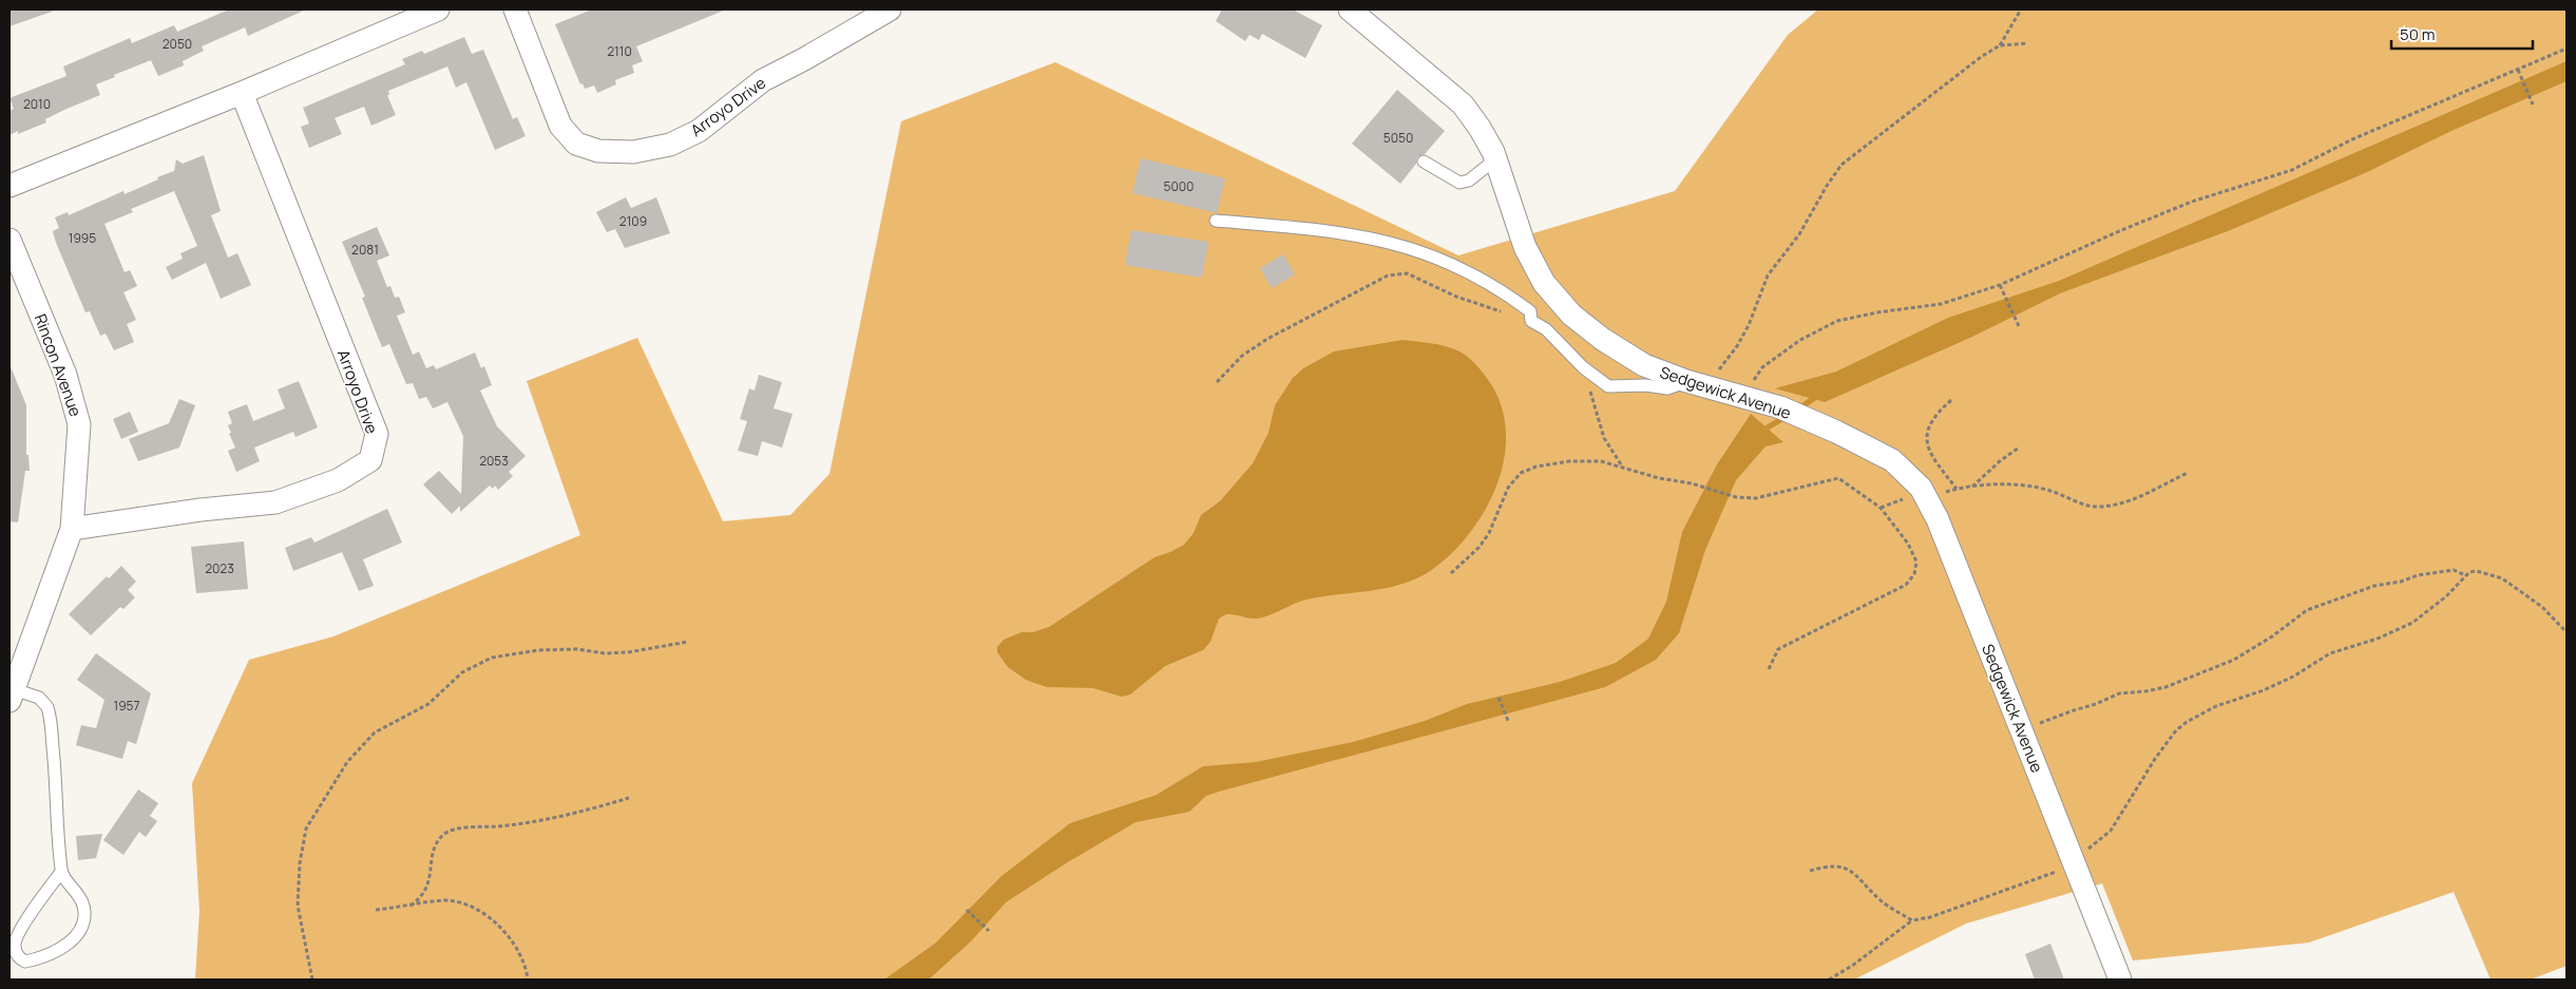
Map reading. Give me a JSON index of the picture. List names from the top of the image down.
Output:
{
  "streets": {
    "street": ["Arroyo Drive", "Rincon Avenue", "Sedgewick Avenue"]
  },
  "crossings": [
    ["Arroyo Drive", "Rincon Avenue"]
  ],
  "house_numbers": [
    "2050",
    "2110",
    "2010",
    "5050",
    "5000",
    "2109",
    "1995",
    "2081",
    "2053",
    "2023",
    "1957"
  ],
  "scale_bar": "50 m"
}
